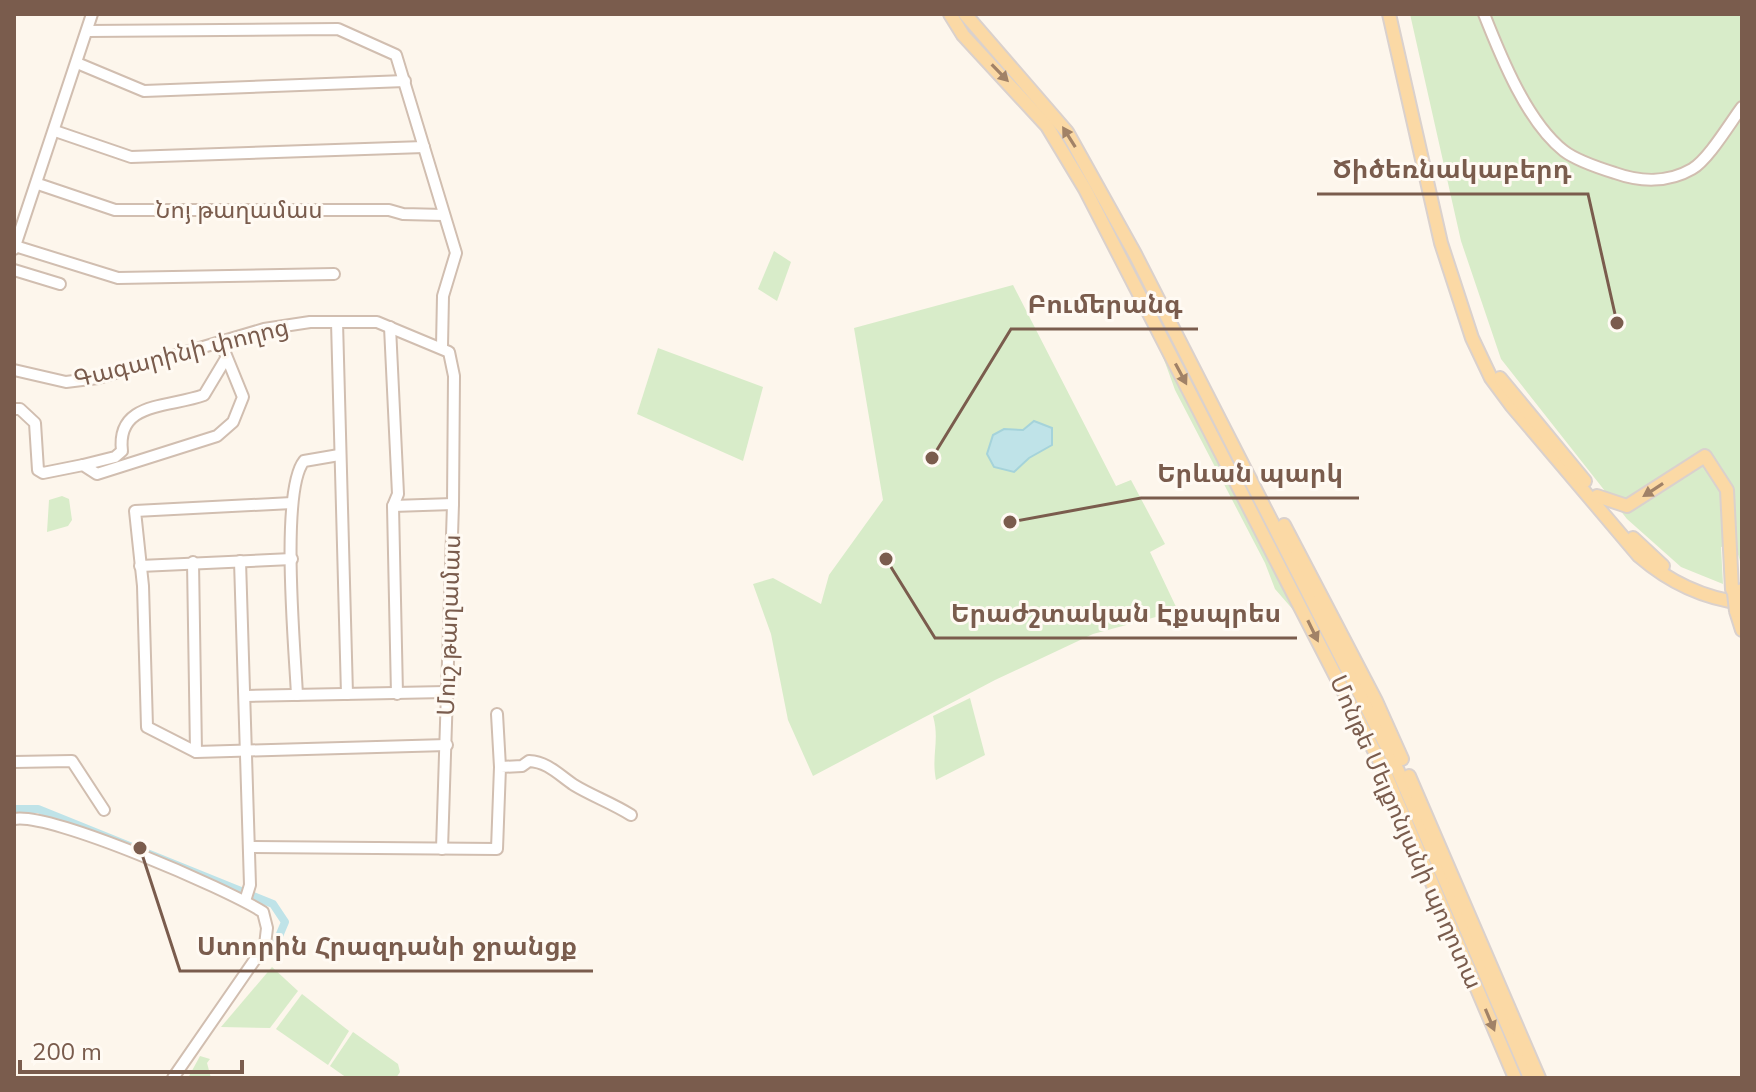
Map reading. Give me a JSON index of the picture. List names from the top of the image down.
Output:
{
  "streets": {
    "main road": ["Մոնթե Մելքոնյանի պողոտա"],
    "street": ["Նոյ թաղամաս", "Գագարինի փողոց", "Մուշ թաղամաս"]
  },
  "crossings": [
    ["Գագարինի փողոց", "Մուշ թաղամաս"]
  ],
  "places": [
    "Ծիծեռնակաբերդ",
    "Բումերանգ",
    "Երևան պարկ",
    "Երաժշտական Էքսպրես",
    "Ստորին Հրազդանի ջրանցք"
  ],
  "scale_bar": "200 m"
}
